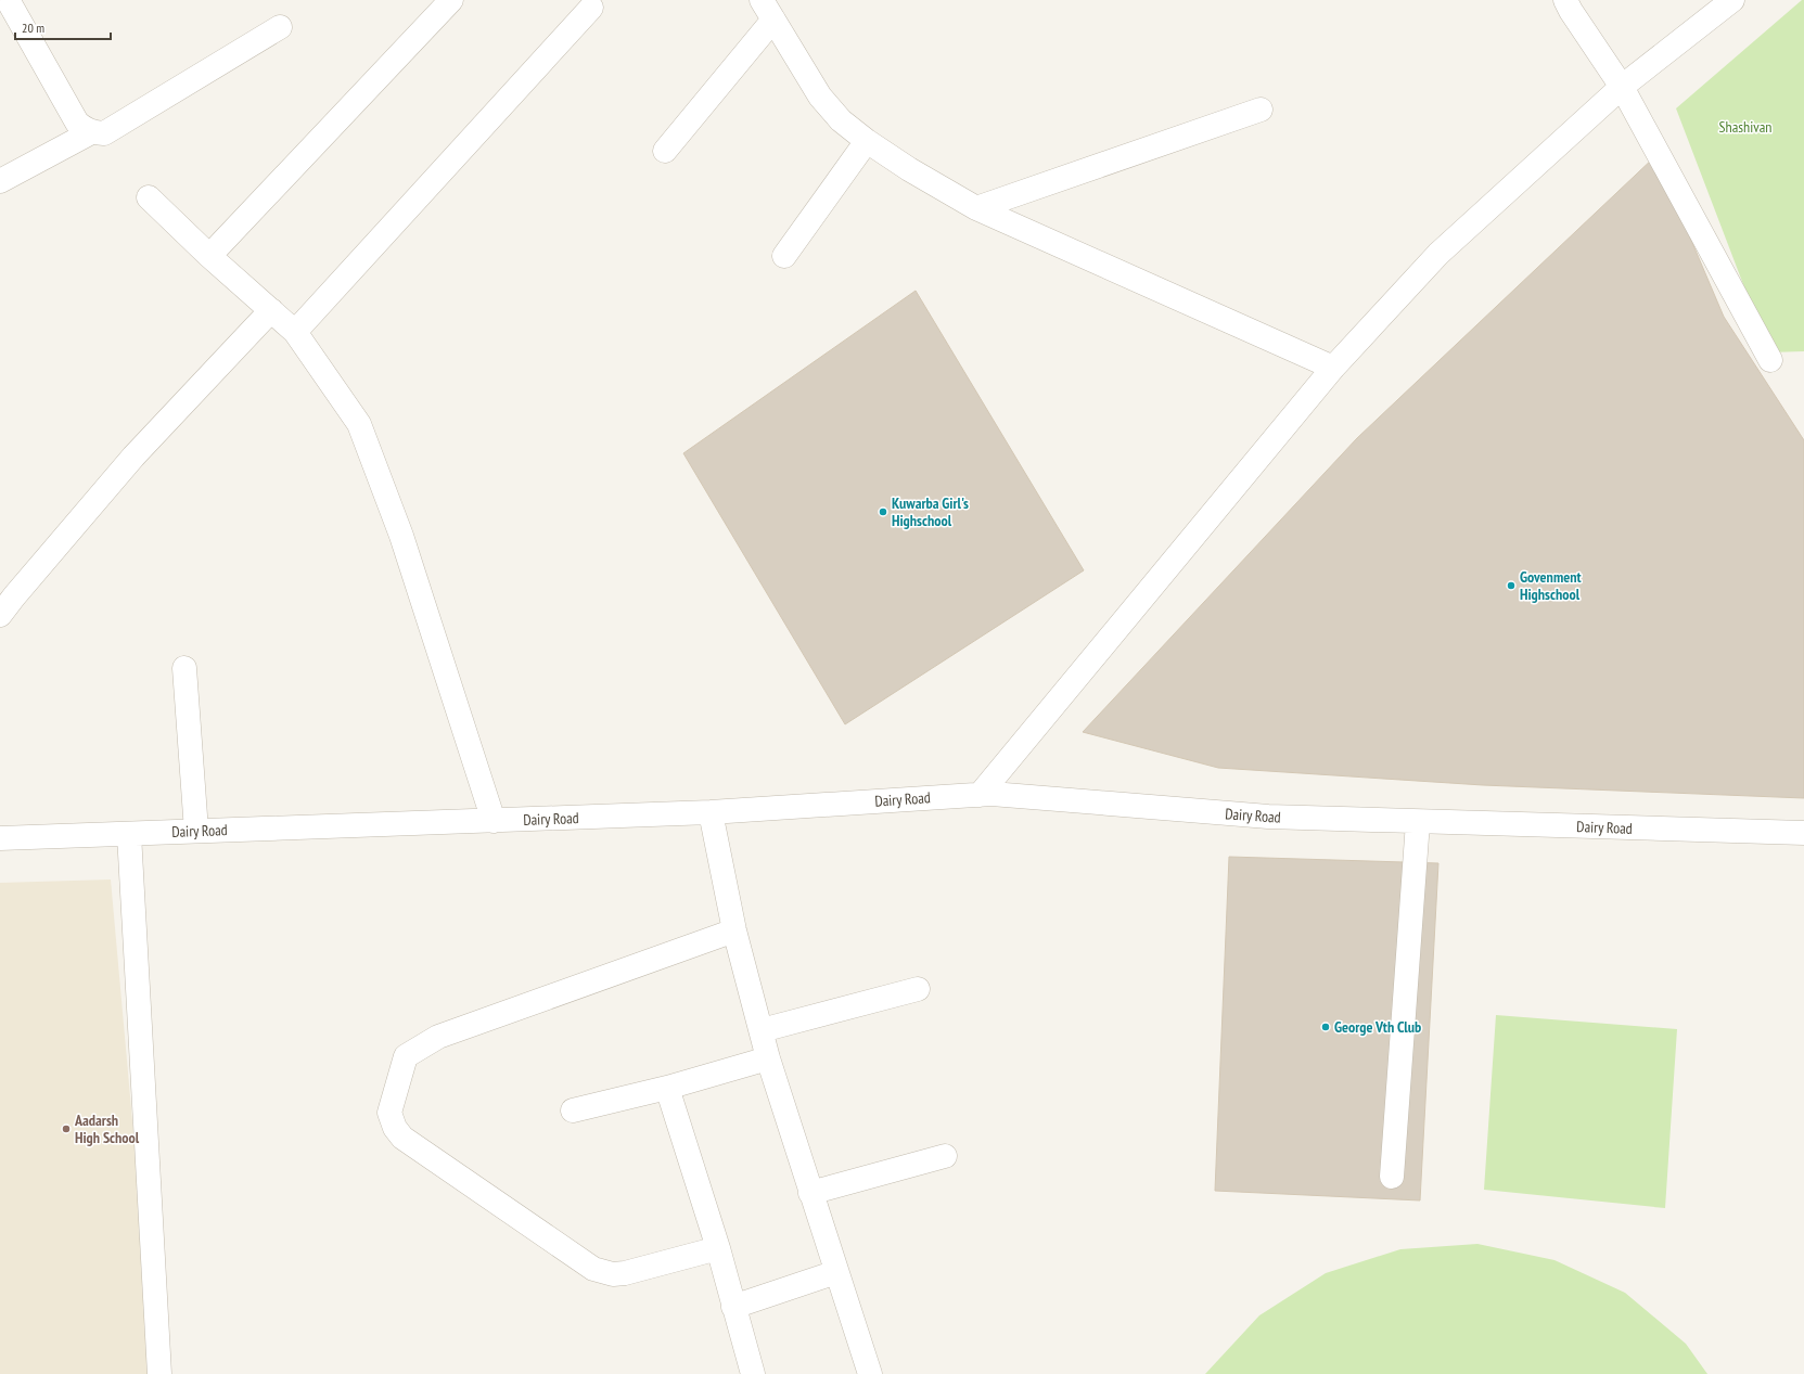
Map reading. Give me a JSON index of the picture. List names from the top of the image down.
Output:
{
  "streets": {
    "street": ["Dairy Road"]
  },
  "parks": ["Shashivan"],
  "places": [
    "Kuwarba Girl's Highschool",
    "Govenment Highschool",
    "George Vth Club",
    "Aadarsh High School"
  ],
  "scale_bar": "20 m"
}
